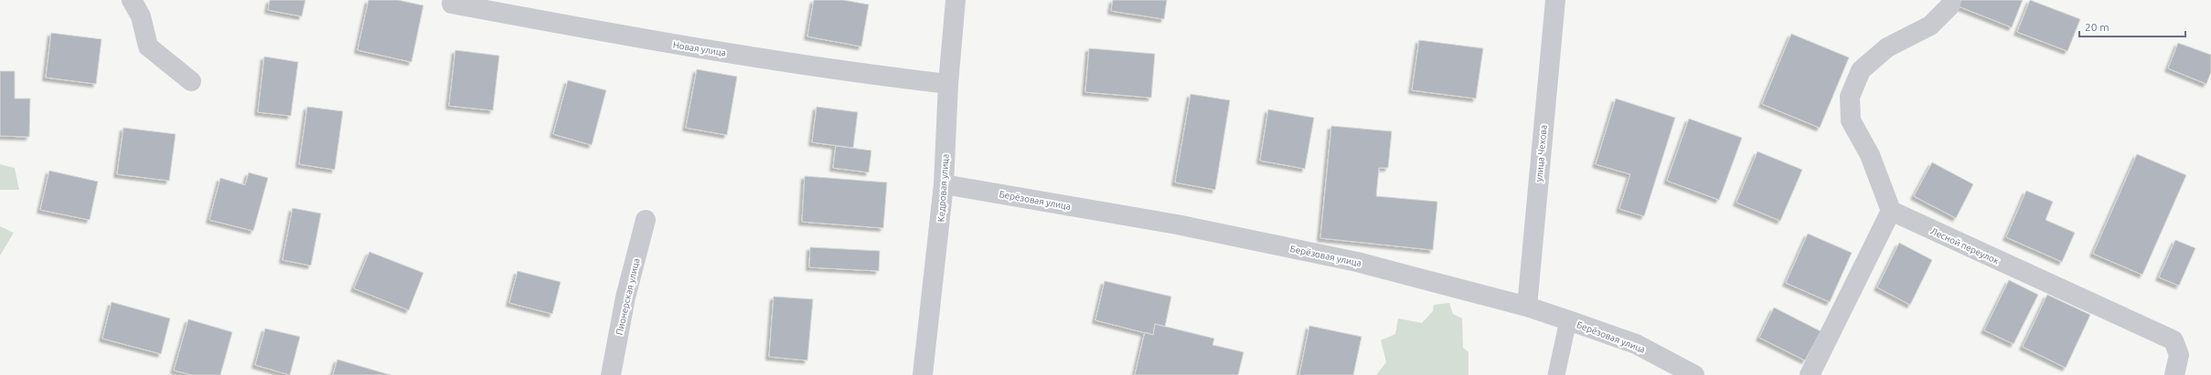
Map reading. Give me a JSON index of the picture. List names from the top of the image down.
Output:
{
  "streets": {
    "street": [
      "Новая улица",
      "улица Чехова",
      "Кедровая улица",
      "Берёзовая улица",
      "Лесной переулок",
      "Пионерская улица"
    ]
  },
  "crossings": [
    ["Новая улица", "Кедровая улица"],
    ["улица Чехова", "Берёзовая улица"],
    ["Кедровая улица", "Берёзовая улица"]
  ],
  "scale_bar": "20 m"
}
